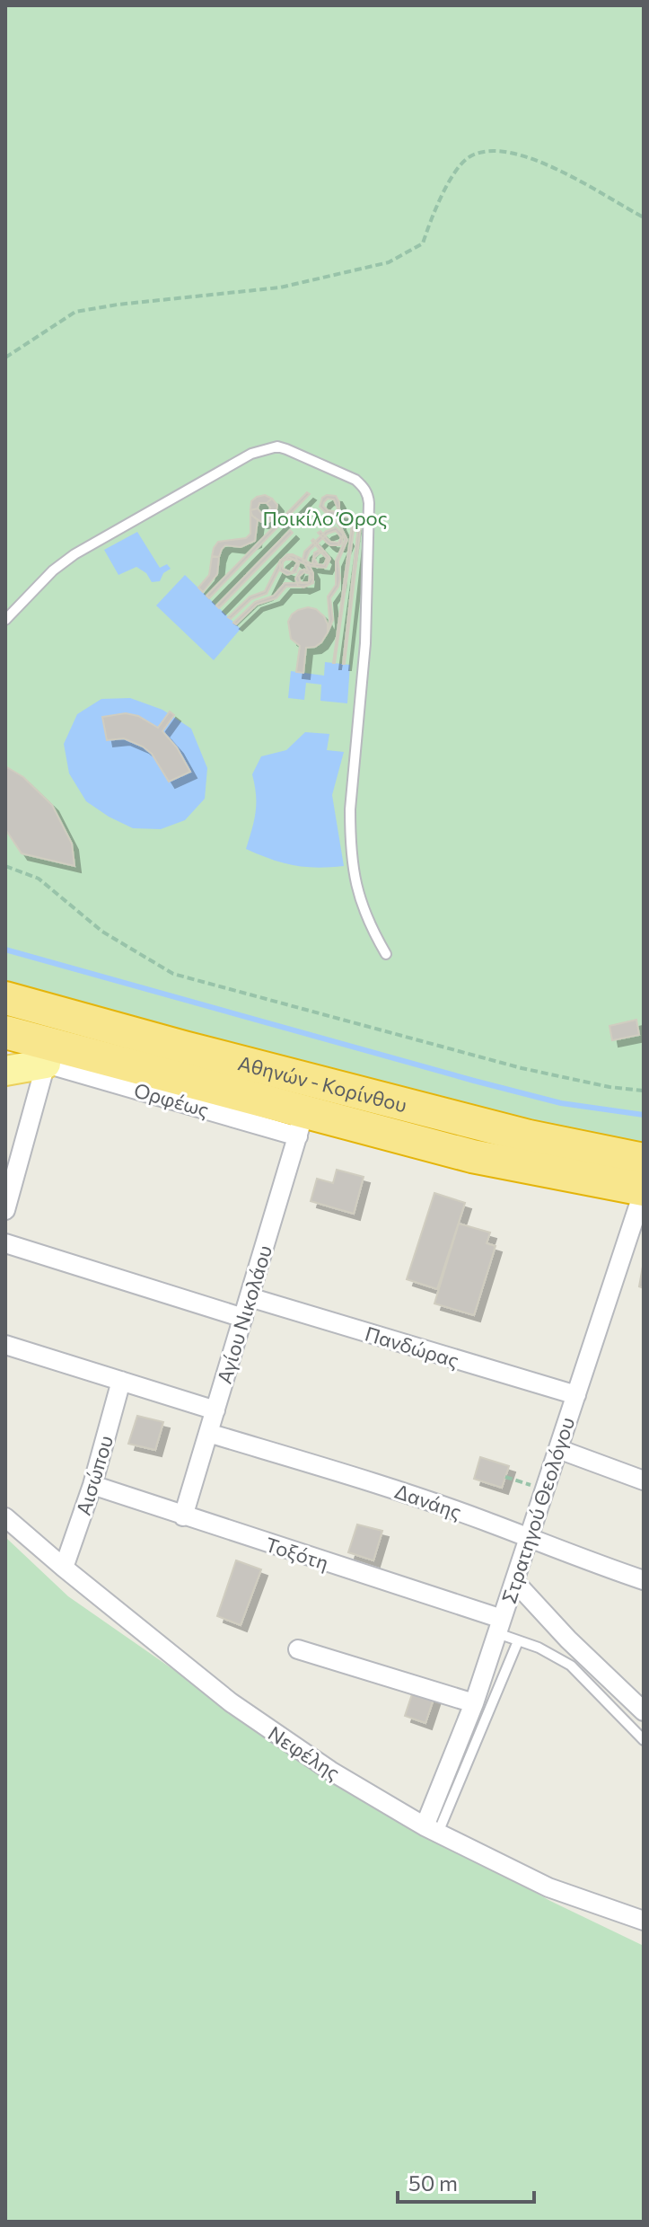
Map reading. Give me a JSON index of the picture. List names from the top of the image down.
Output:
{
  "streets": {
    "highway": ["Αθηνών - Κορίνθου"],
    "street": [
      "Ορφέως",
      "Αγίου Νικολάου",
      "Πανδώρας",
      "Αισώπου",
      "Δανάης",
      "Στρατηγού Θεολόγου",
      "Τοξότη",
      "Νεφέλης"
    ]
  },
  "crossings": [
    ["Αθηνών - Κορίνθου", "Ορφέως"],
    ["Αθηνών - Κορίνθου", "Αγίου Νικολάου"],
    ["Αθηνών - Κορίνθου", "Στρατηγού Θεολόγου"],
    ["Ορφέως", "Αγίου Νικολάου"],
    ["Αγίου Νικολάου", "Πανδώρας"],
    ["Αγίου Νικολάου", "Δανάης"],
    ["Αγίου Νικολάου", "Τοξότη"],
    ["Πανδώρας", "Στρατηγού Θεολόγου"],
    ["Αισώπου", "Τοξότη"],
    ["Αισώπου", "Νεφέλης"],
    ["Δανάης", "Στρατηγού Θεολόγου"],
    ["Στρατηγού Θεολόγου", "Τοξότη"],
    ["Στρατηγού Θεολόγου", "Νεφέλης"]
  ],
  "parks": ["Ποικίλο Όρος"],
  "scale_bar": "50 m"
}
